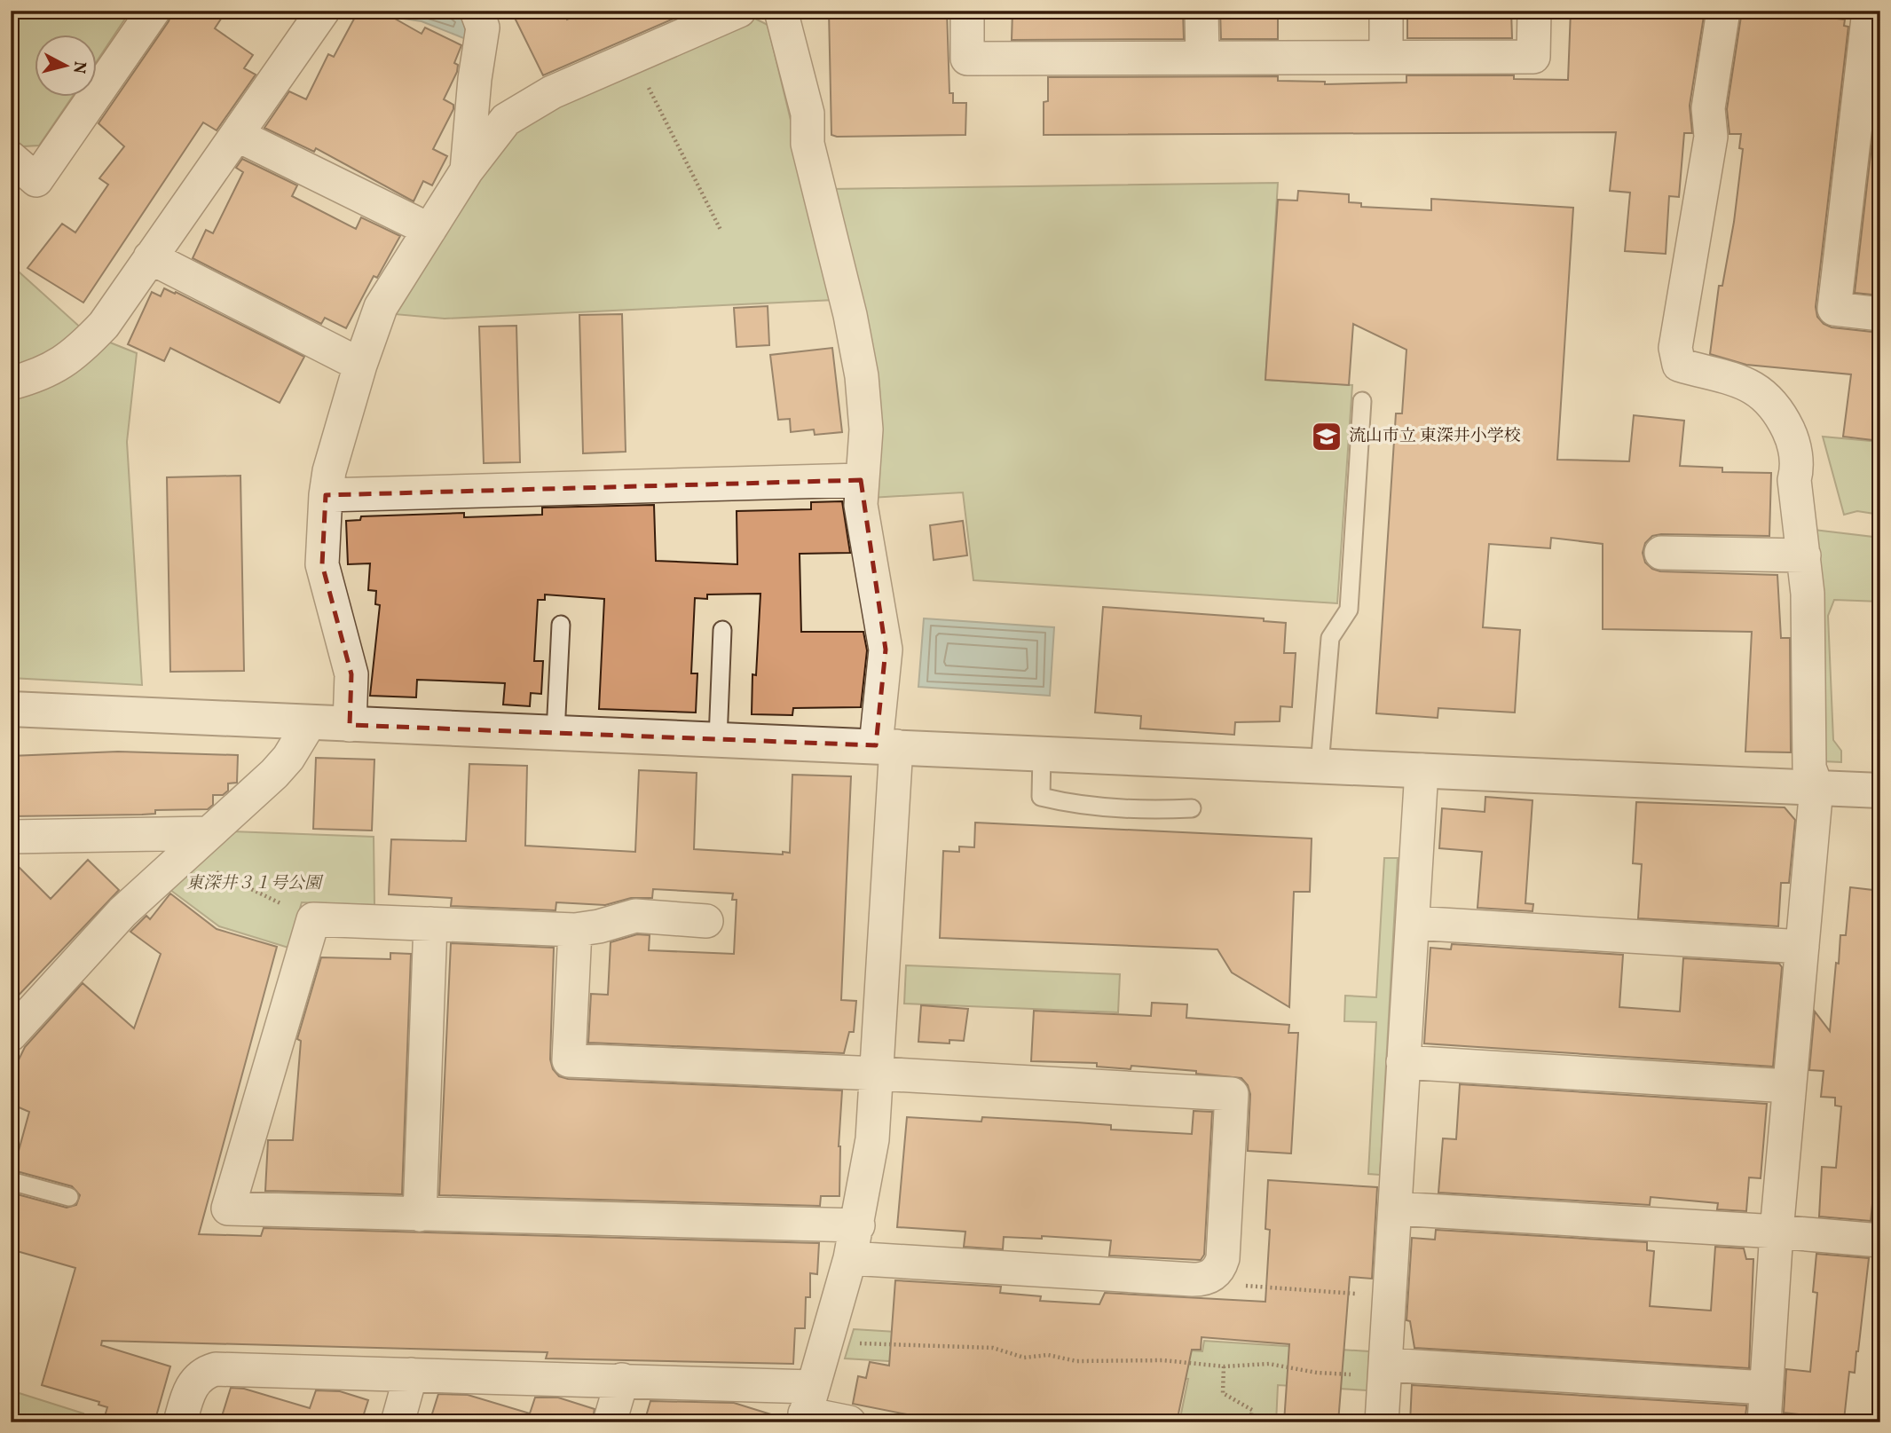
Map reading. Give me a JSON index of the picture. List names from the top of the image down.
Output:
{
  "parks": ["東深井３１号公園"],
  "places": {
    "school or university": ["流山市立 東深井小学校"]
  },
  "north": "right"
}
